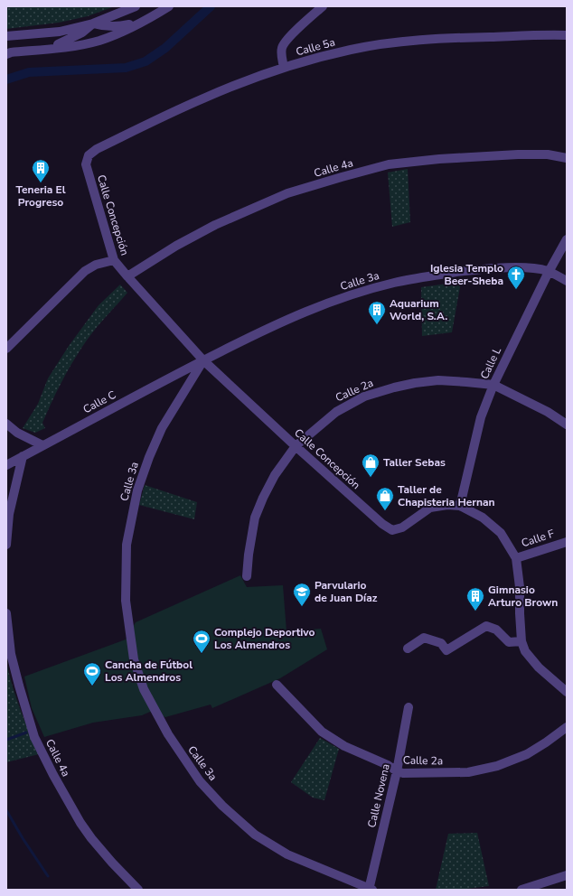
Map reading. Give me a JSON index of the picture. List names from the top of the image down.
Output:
{
  "streets": {
    "street": [
      "Calle 5a",
      "Calle 4a",
      "Calle Concepción",
      "Calle 3a",
      "Calle L",
      "Calle 2a",
      "Calle C",
      "Calle F",
      "Calle Novena"
    ]
  },
  "crossings": [
    ["Calle 5a", "Calle Concepción"],
    ["Calle 4a", "Calle Concepción"],
    ["Calle Concepción", "Calle 3a"],
    ["Calle Concepción", "Calle L"],
    ["Calle Concepción", "Calle 2a"],
    ["Calle Concepción", "Calle C"],
    ["Calle Concepción", "Calle F"],
    ["Calle 3a", "Calle L"],
    ["Calle 3a", "Calle C"],
    ["Calle 3a", "Calle Novena"],
    ["Calle L", "Calle 2a"],
    ["Calle 2a", "Calle Novena"]
  ],
  "places": {
    "building": ["Teneria El Progreso", "Aquarium World, S.A.", "Gimnasio Arturo Brown"],
    "church": ["Iglesia Templo Beer-Sheba"],
    "shop": ["Taller Sebas", "Taller de Chapisteria Hernan"],
    "school or university": ["Parvulario de Juan Díaz"],
    "sports": ["Complejo Deportivo Los Almendros", "Cancha de Fútbol Los Almendros"]
  }
}
